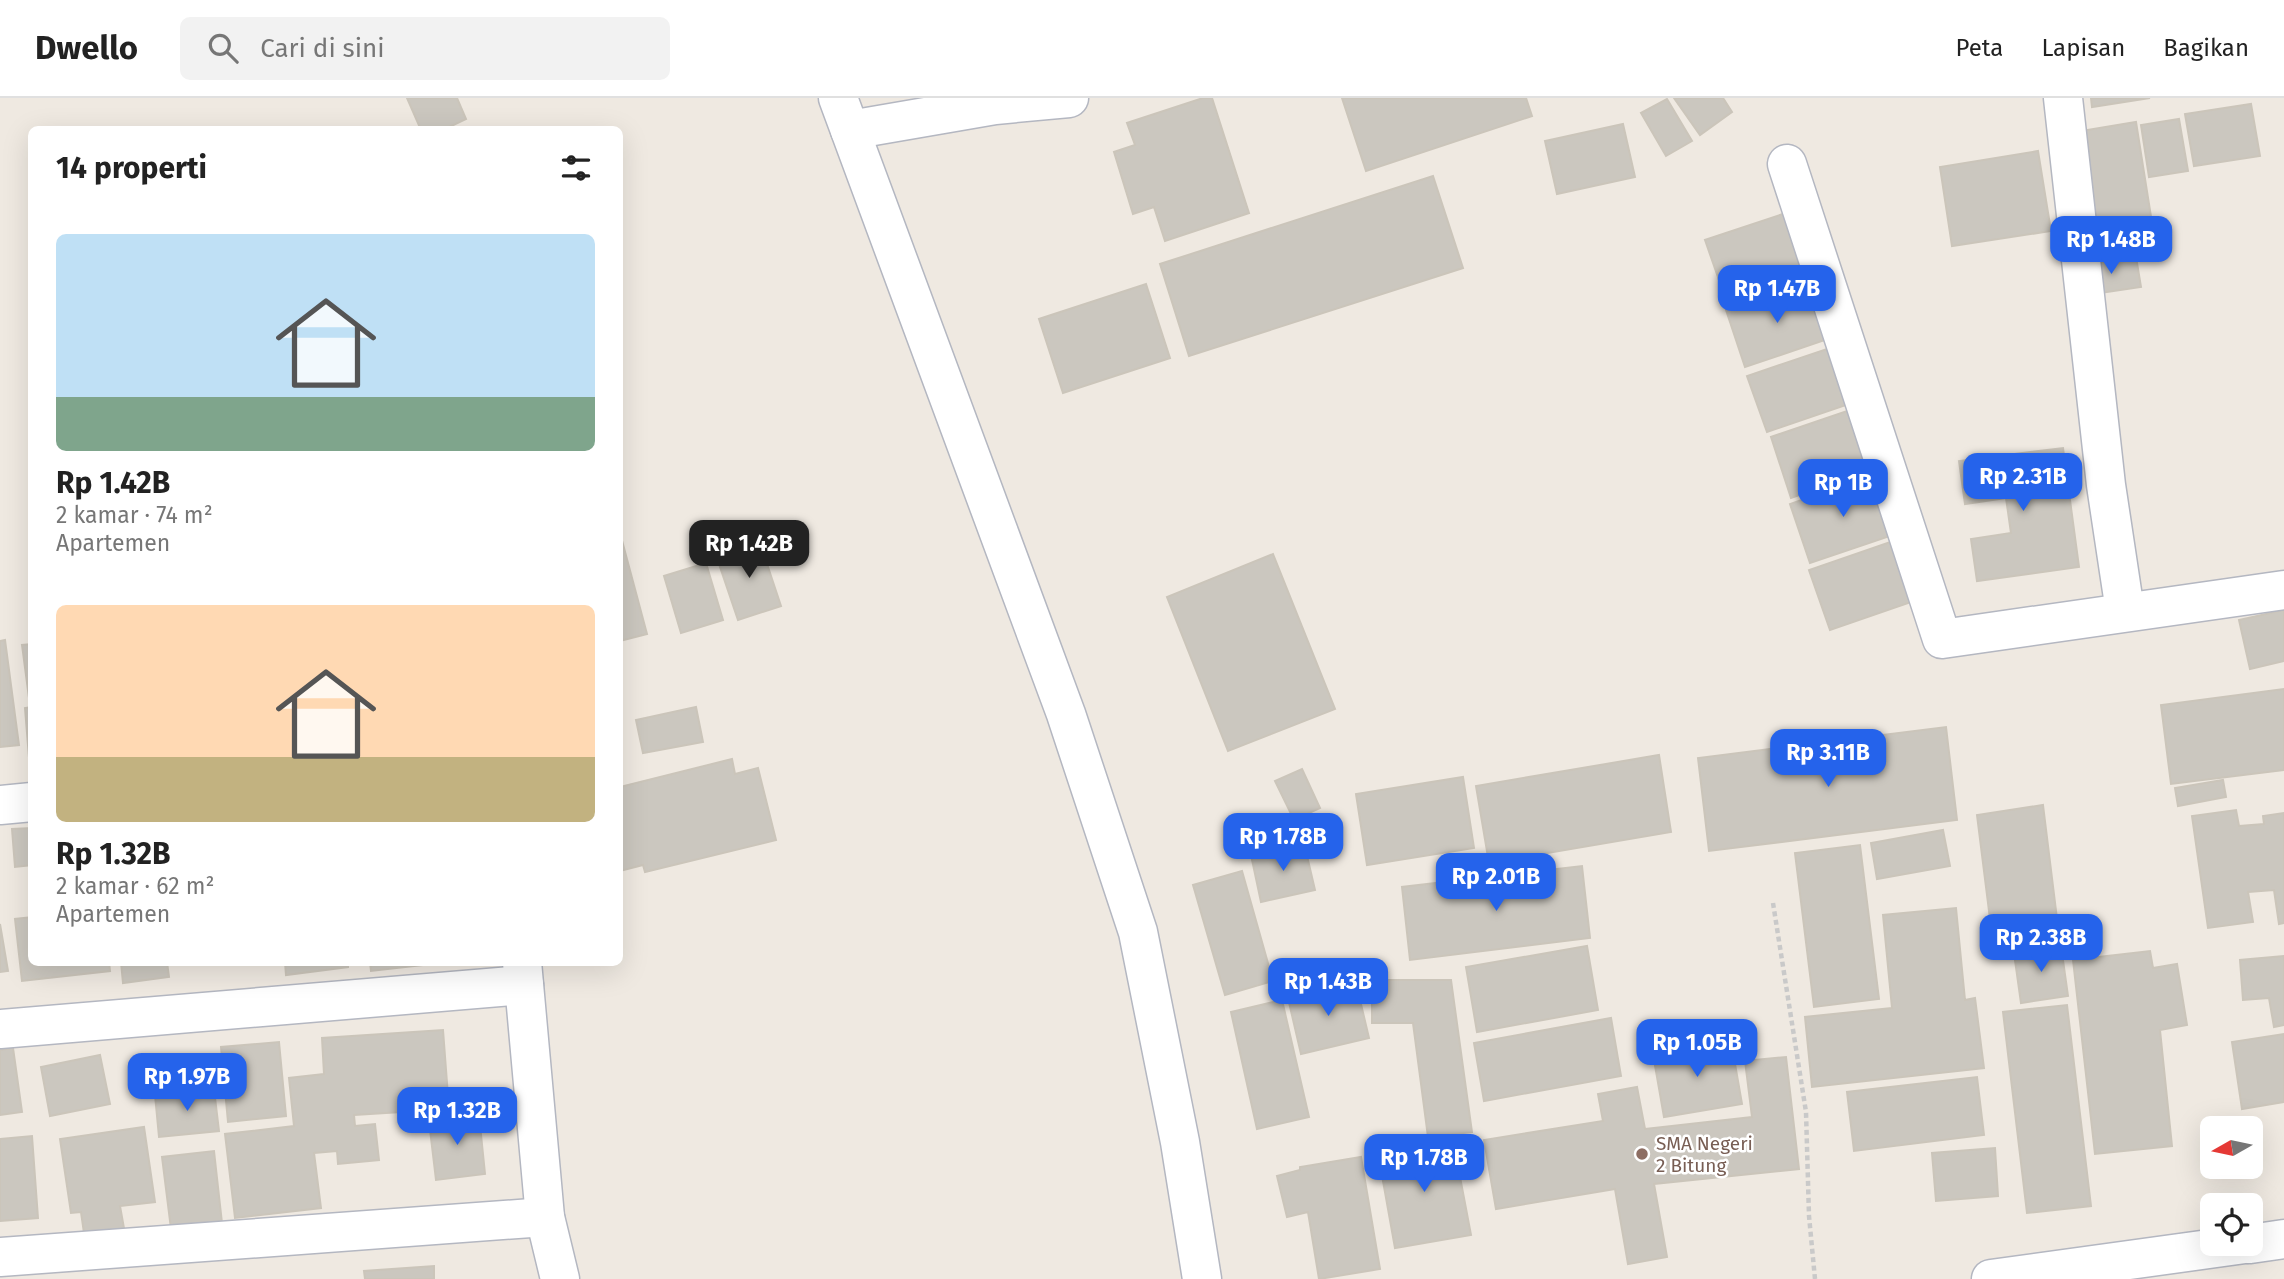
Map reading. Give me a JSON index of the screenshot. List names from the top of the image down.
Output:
{
  "places": ["SMA Negeri 2 Bitung"],
  "north": "left",
  "page": {
    "header": "Dwello",
    "search": "Cari di sini",
    "nav": ["Peta", "Lapisan", "Bagikan"],
    "heading": "14 properti",
    "list": [
      {
        "name": "Rp 1.42B",
        "note": "2 kamar · 74 m² · Apartemen"
      },
      {
        "name": "Rp 1.32B",
        "note": "2 kamar · 62 m² · Apartemen"
      }
    ],
    "price": [
      "Rp 1.48B",
      "Rp 1.47B",
      "Rp 2.31B",
      "Rp 1B",
      "Rp 1.42B",
      "Rp 3.11B",
      "Rp 1.78B",
      "Rp 2.01B",
      "Rp 2.38B",
      "Rp 1.43B",
      "Rp 1.05B",
      "Rp 1.97B",
      "Rp 1.32B",
      "Rp 1.78B"
    ]
  }
}
